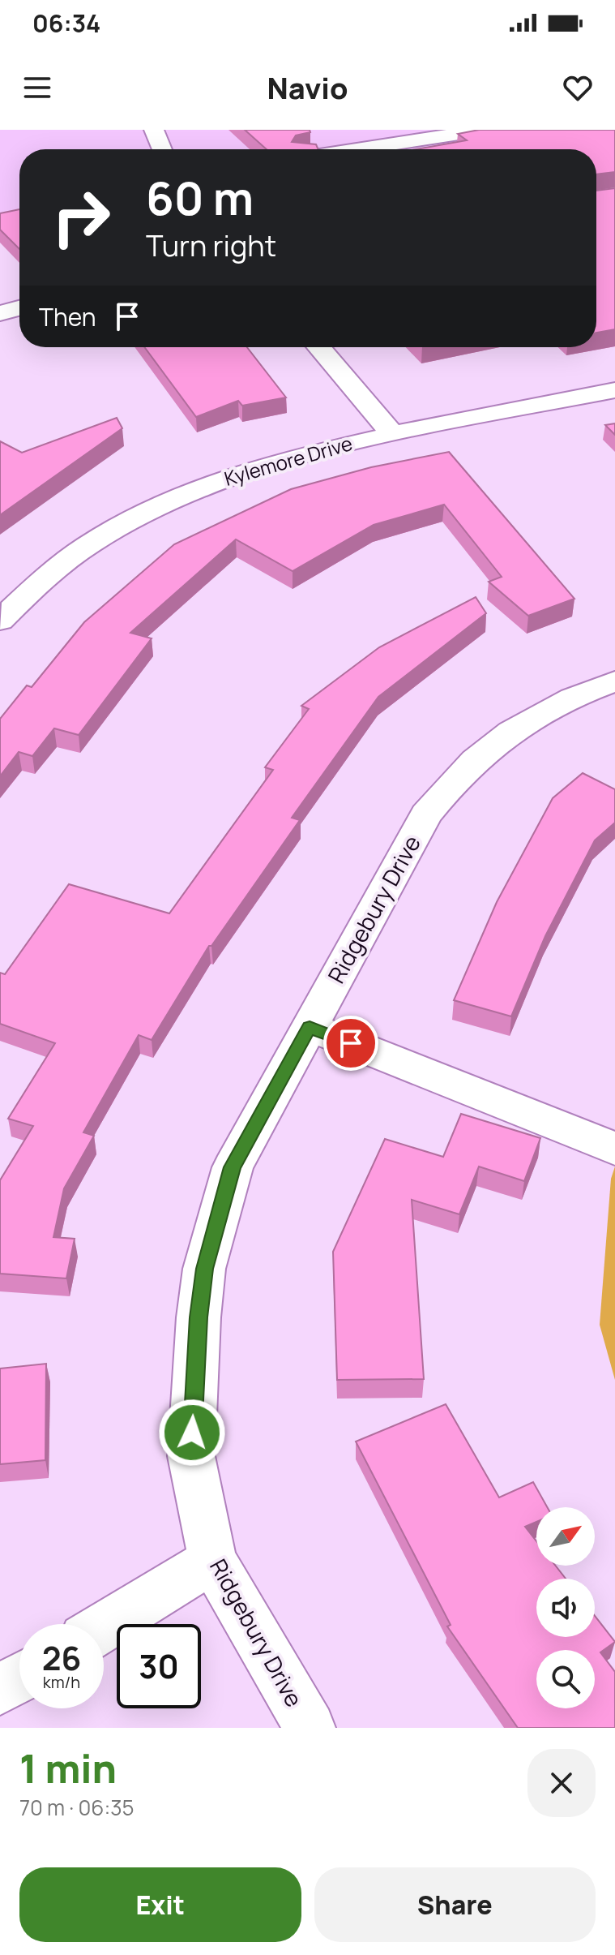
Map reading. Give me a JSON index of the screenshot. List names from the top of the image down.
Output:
{
  "streets": {
    "street": ["Kylemore Drive", "Ridgebury Drive"]
  },
  "north": "top right",
  "page": {
    "status": "06:34",
    "header": "Navio",
    "turn": ["60 m", "Turn right"],
    "then": "Then",
    "speed": "26 km/h",
    "limit": "30",
    "heading": ["1 min", "70 m · 06:35"],
    "buttons": ["Exit", "Share"]
  }
}
